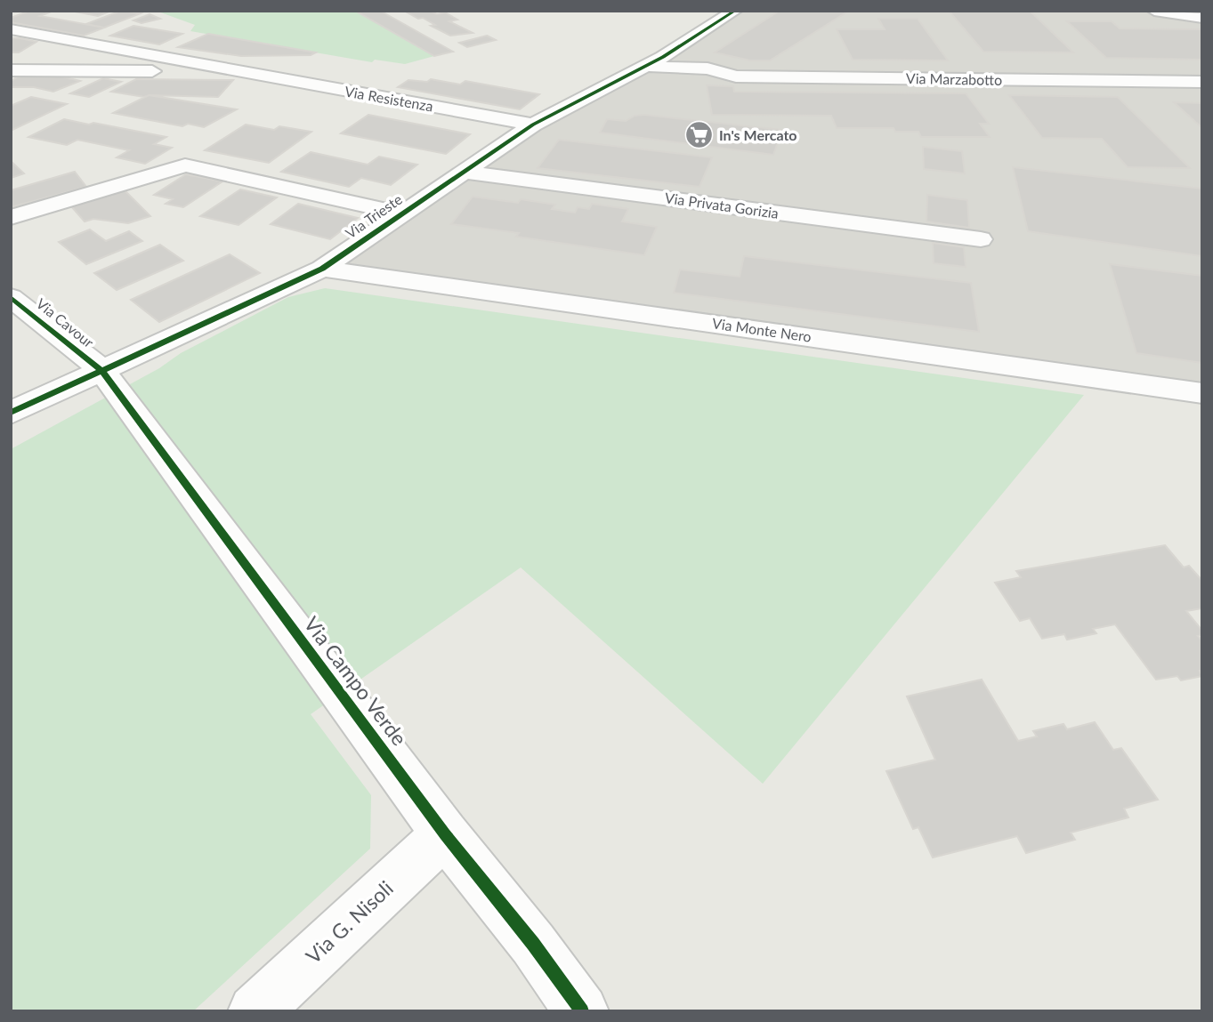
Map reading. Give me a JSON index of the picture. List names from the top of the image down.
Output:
{
  "streets": {
    "street": [
      "Via Marzabotto",
      "Via Resistenza",
      "Via Privata Gorizia",
      "Via Trieste",
      "Via Cavour",
      "Via Monte Nero",
      "Via Campo Verde",
      "Via G. Nisoli"
    ]
  },
  "crossings": [
    ["Via Resistenza", "Via Trieste"],
    ["Via Privata Gorizia", "Via Trieste"],
    ["Via Trieste", "Via Cavour"],
    ["Via Trieste", "Via Monte Nero"],
    ["Via Trieste", "Via Campo Verde"],
    ["Via Cavour", "Via Campo Verde"],
    ["Via Campo Verde", "Via G. Nisoli"]
  ],
  "places": {
    "supermarket": ["In's Mercato"]
  }
}
